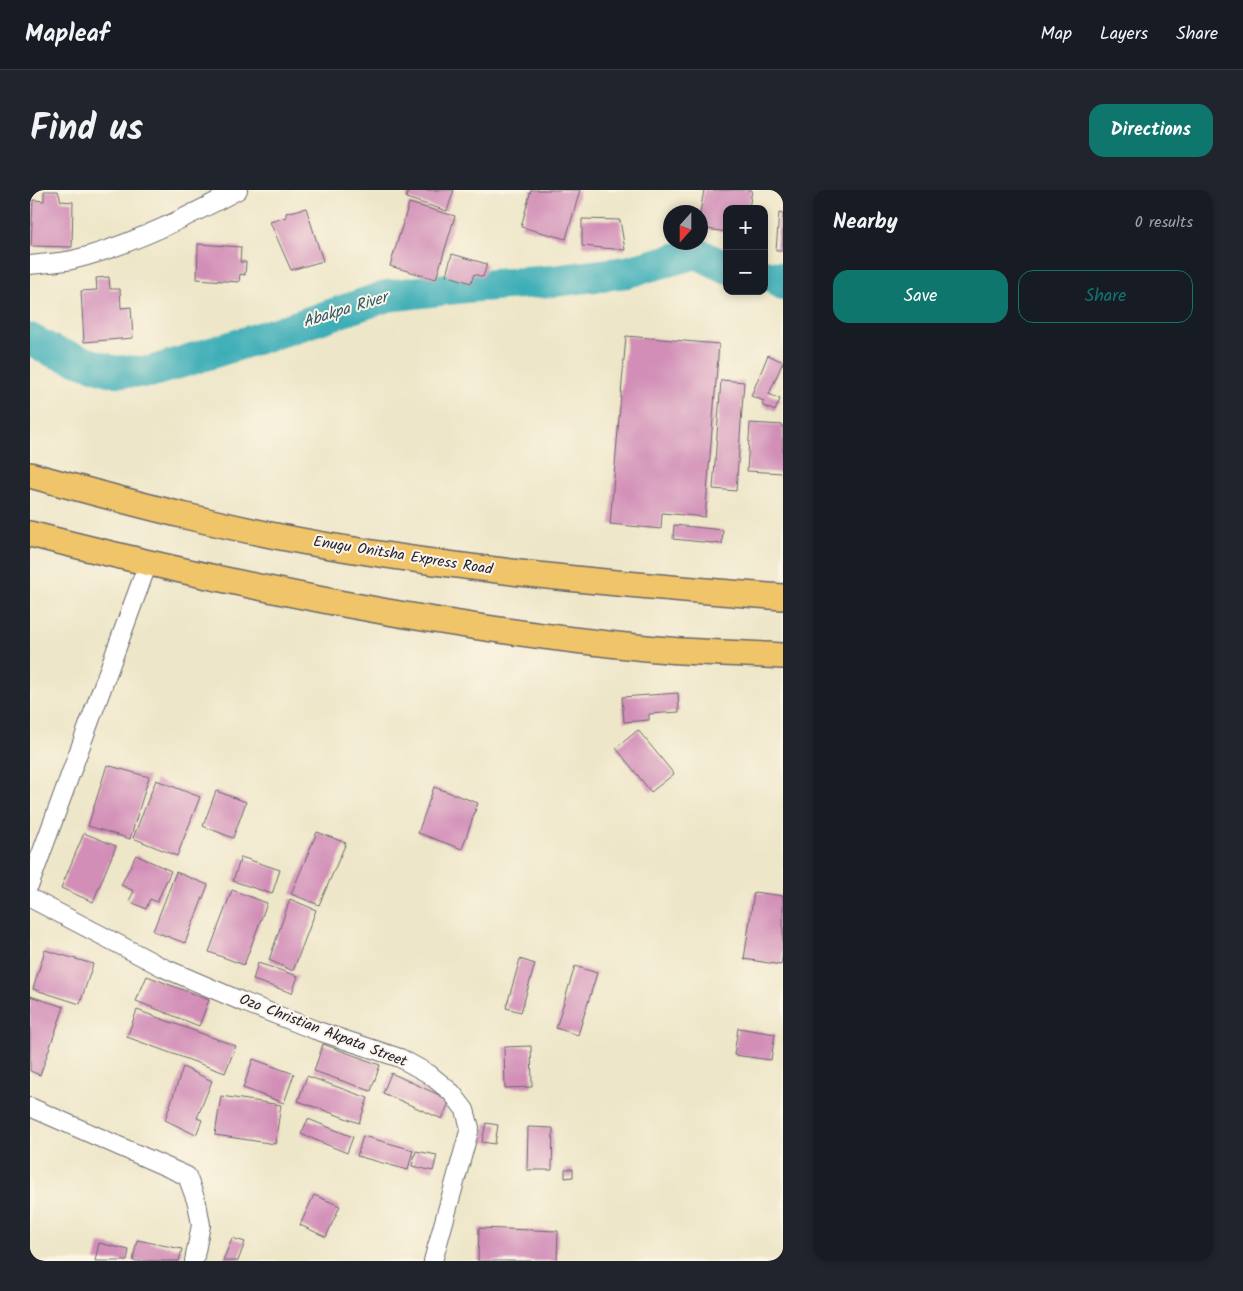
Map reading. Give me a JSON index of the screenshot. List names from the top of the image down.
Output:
{
  "streets": {
    "highway": ["Enugu Onitsha Express Road"],
    "street": ["Ozo Christian Akpata Street"]
  },
  "water": ["Abakpa River"],
  "north": "bottom",
  "page": {
    "header": "Mapleaf",
    "nav": ["Map", "Layers", "Share"],
    "title": "Find us",
    "buttons": [
      "Directions",
      ["Save", "Share"]
    ],
    "heading": ["Nearby", "0 results"],
    "map_buttons": ["+", "−"]
  }
}
